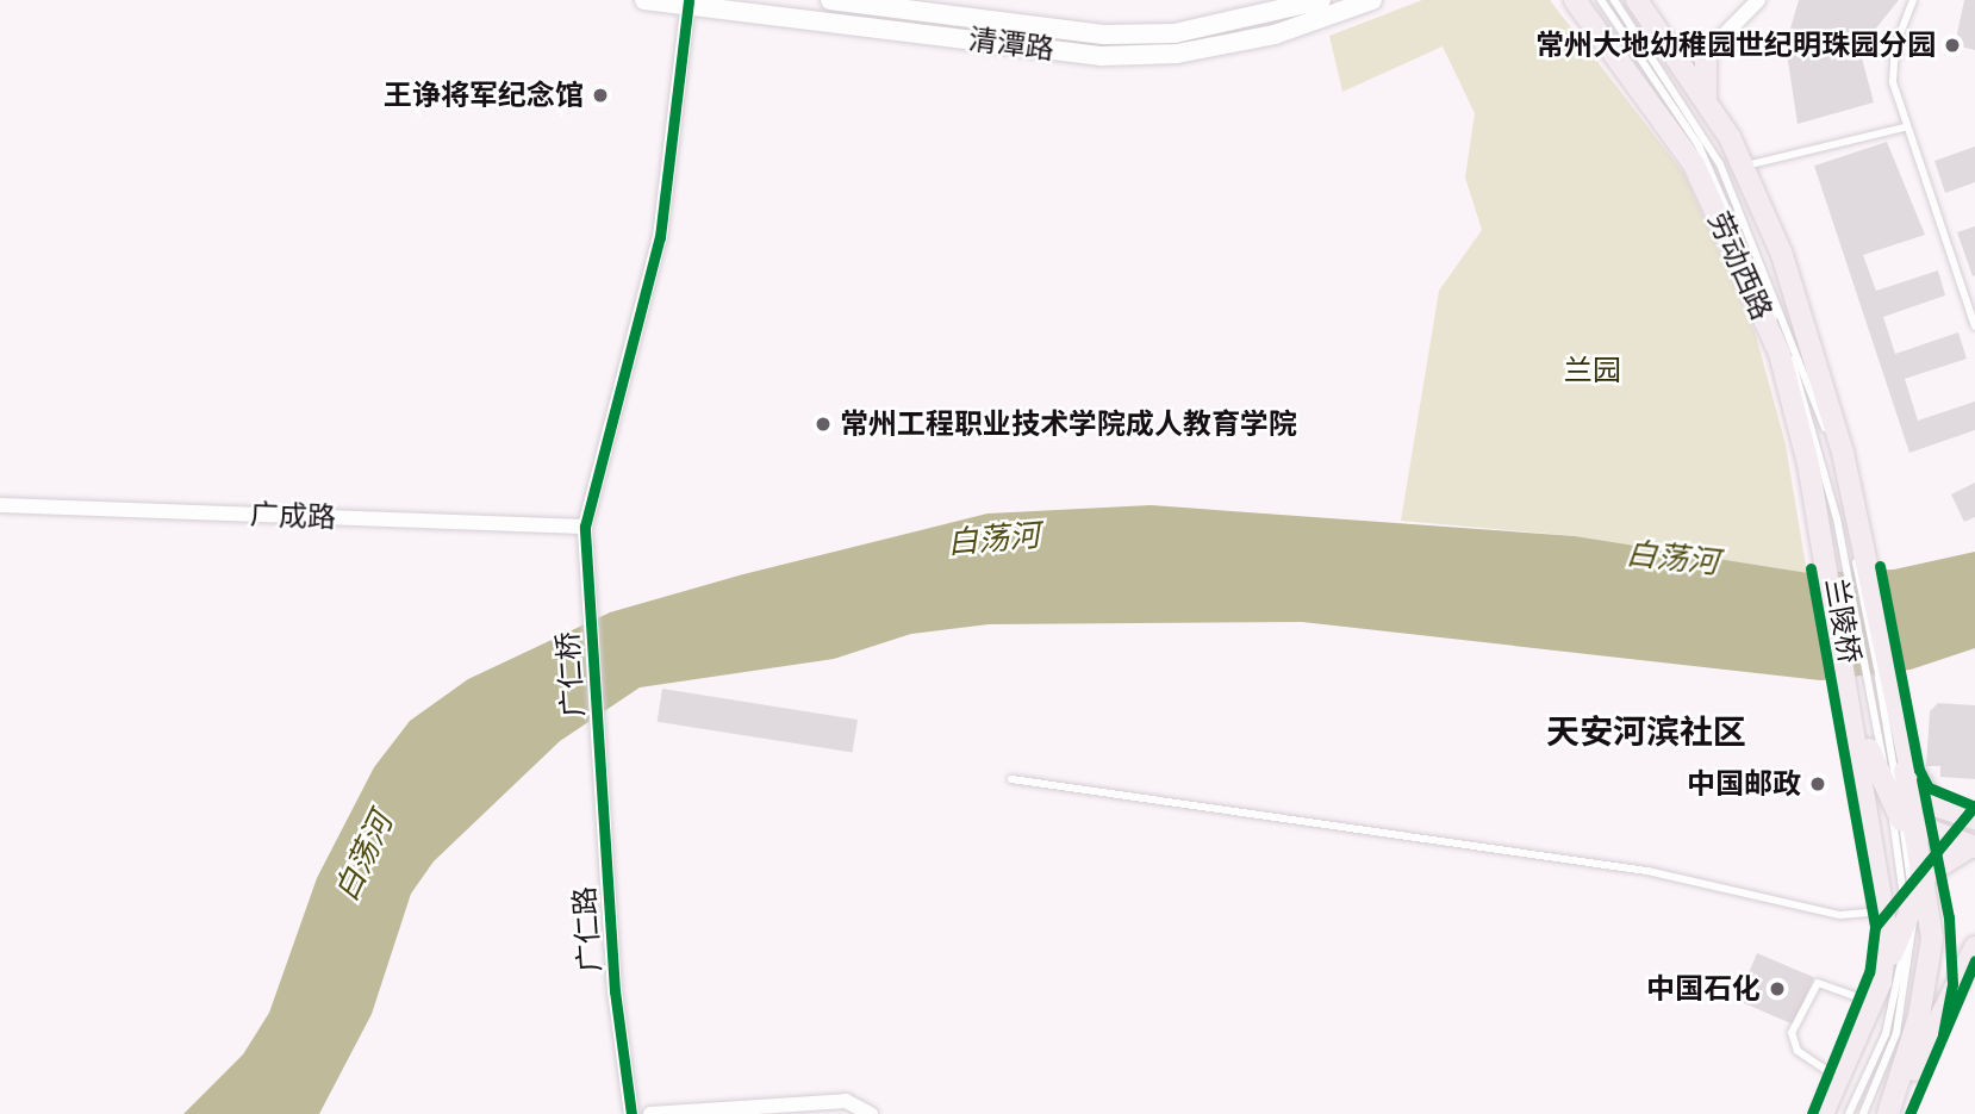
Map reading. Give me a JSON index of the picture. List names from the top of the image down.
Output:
{
  "streets": {
    "main road": ["清潭路", "劳动西路", "兰陵桥"],
    "street": ["广成路", "广仁桥", "广仁路"]
  },
  "crossings": [
    ["清潭路", "广仁桥"],
    ["劳动西路", "兰陵桥"],
    ["广成路", "广仁桥"],
    ["广仁桥", "广仁路"]
  ],
  "districts": ["天安河滨社区"],
  "water": ["白荡河"],
  "parks": ["兰园"],
  "places": [
    "常州大地幼稚园世纪明珠园分园",
    "王诤将军纪念馆",
    "常州工程职业技术学院成人教育学院",
    "中国邮政",
    "中国石化"
  ]
}
